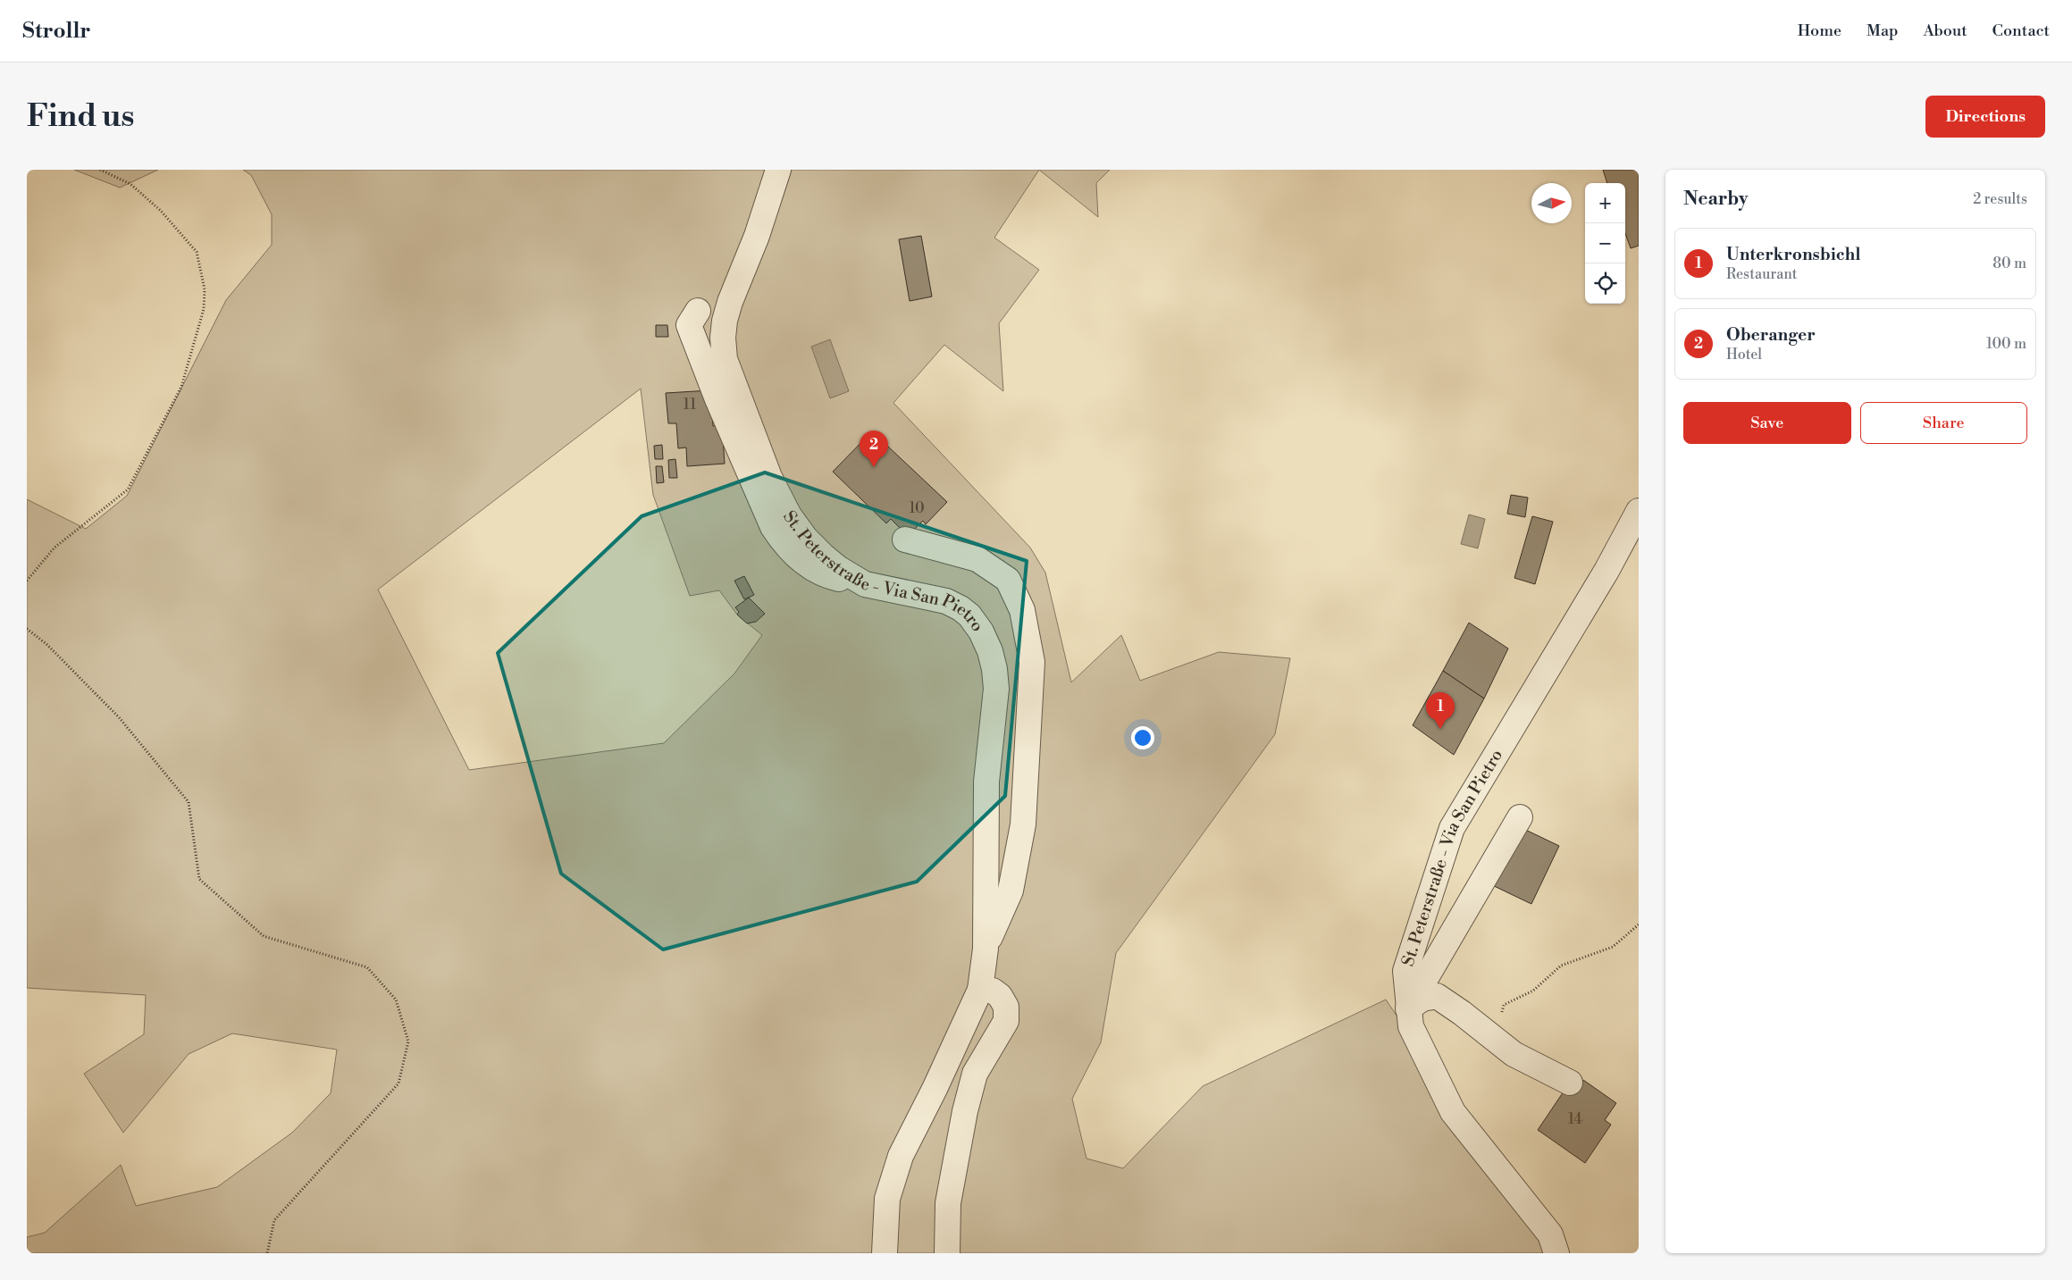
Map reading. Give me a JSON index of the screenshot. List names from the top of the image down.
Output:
{
  "streets": {
    "street": ["St. Peterstraße - Via San Pietro"]
  },
  "house_numbers": ["11", "10", "14"],
  "north": "right",
  "page": {
    "header": "Strollr",
    "nav": [
      "Home",
      "Map",
      "About",
      "Contact"
    ],
    "buttons": [
      "Directions",
      ["Save", "Share"]
    ],
    "title": "Find us",
    "heading": ["Nearby", "2 results"],
    "map_buttons": ["+", "−"],
    "list": [
      {
        "mark": "1",
        "name": "Unterkronsbichl",
        "note": "Restaurant",
        "value": "80 m"
      },
      {
        "mark": "2",
        "name": "Oberanger",
        "note": "Hotel",
        "value": "100 m"
      }
    ],
    "pins": ["2", "1"]
  }
}
